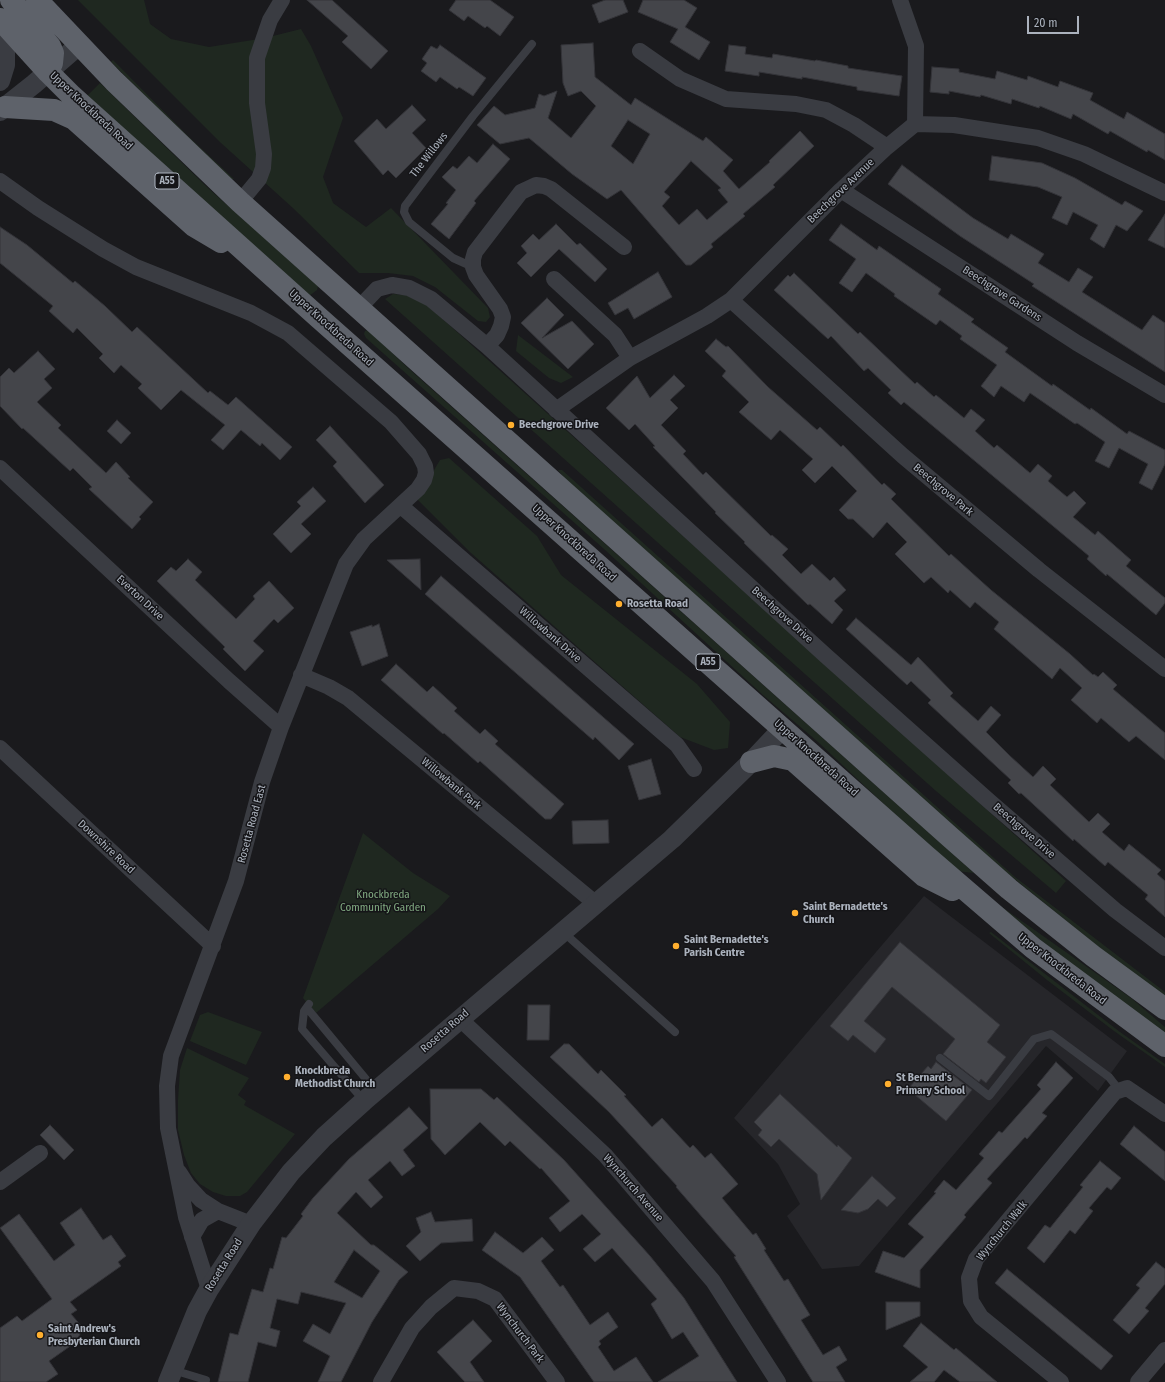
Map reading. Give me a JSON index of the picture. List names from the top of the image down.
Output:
{
  "streets": {
    "highway": ["Upper Knockbreda Road", "A55"],
    "street": [
      "Beechgrove Avenue",
      "Beechgrove Gardens",
      "Beechgrove Park",
      "Everton Drive",
      "Beechgrove Drive",
      "Willowbank Drive",
      "Willowbank Park",
      "Rosetta Road East",
      "Downshire Road",
      "Rosetta Road",
      "Wynchurch Avenue",
      "Wynchurch Walk",
      "Wynchurch Park"
    ],
    "lane": ["The Willows"]
  },
  "crossings": [
    ["Upper Knockbreda Road", "Rosetta Road"],
    ["Beechgrove Avenue", "Beechgrove Gardens"],
    ["Beechgrove Avenue", "Beechgrove Park"],
    ["Beechgrove Avenue", "Beechgrove Drive"],
    ["Everton Drive", "Rosetta Road East"],
    ["Willowbank Drive", "Rosetta Road East"],
    ["Willowbank Park", "Rosetta Road East"],
    ["Willowbank Park", "Rosetta Road"],
    ["Rosetta Road East", "Downshire Road"],
    ["Rosetta Road East", "Rosetta Road"],
    ["Rosetta Road", "Wynchurch Avenue"]
  ],
  "parks": ["Knockbreda Community Garden"],
  "places": [
    "Beechgrove Drive",
    "Rosetta Road",
    "Saint Bernadette's Church",
    "Saint Bernadette's Parish Centre",
    "Knockbreda Methodist Church",
    "St Bernard's Primary School",
    "Saint Andrew's Presbyterian Church"
  ],
  "scale_bar": "20 m"
}
